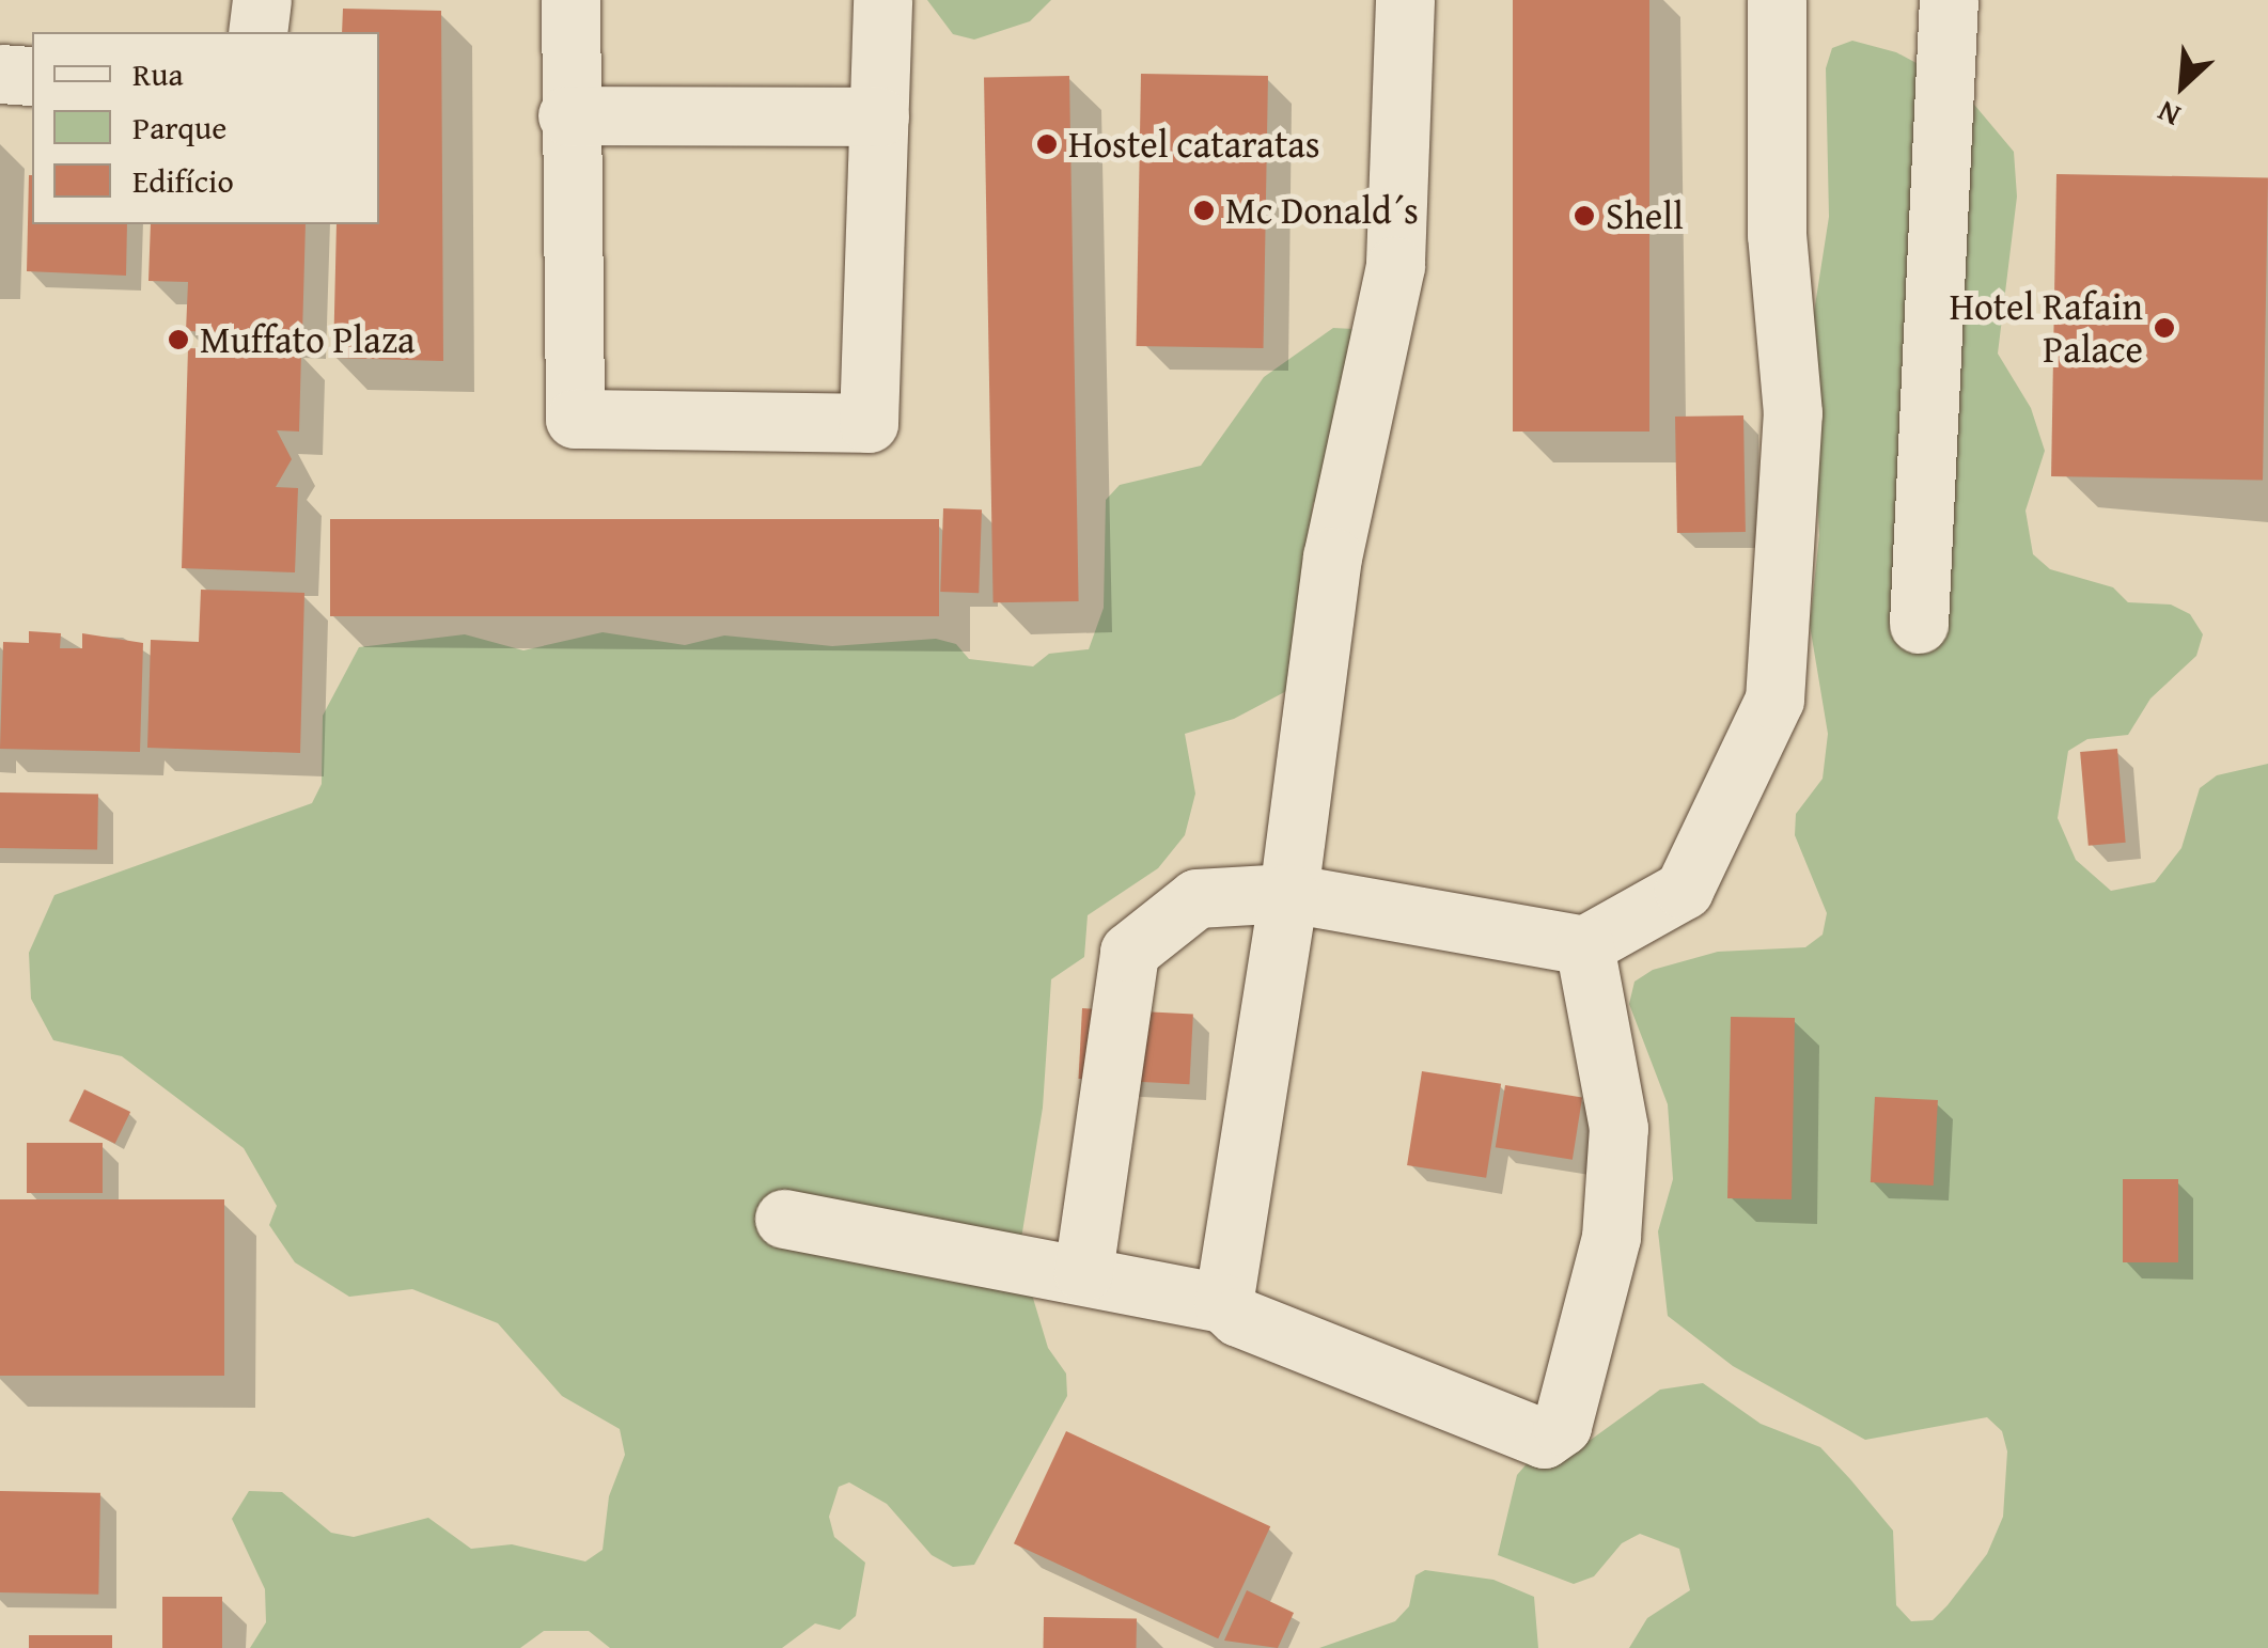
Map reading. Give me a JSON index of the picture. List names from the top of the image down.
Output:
{
  "places": [
    "Hostel cataratas",
    "Mc Donald´s",
    "Shell",
    "Hotel Rafain Palace",
    "Muffato Plaza"
  ],
  "legend": ["Rua", "Parque", "Edifício"],
  "north": "bottom left"
}
